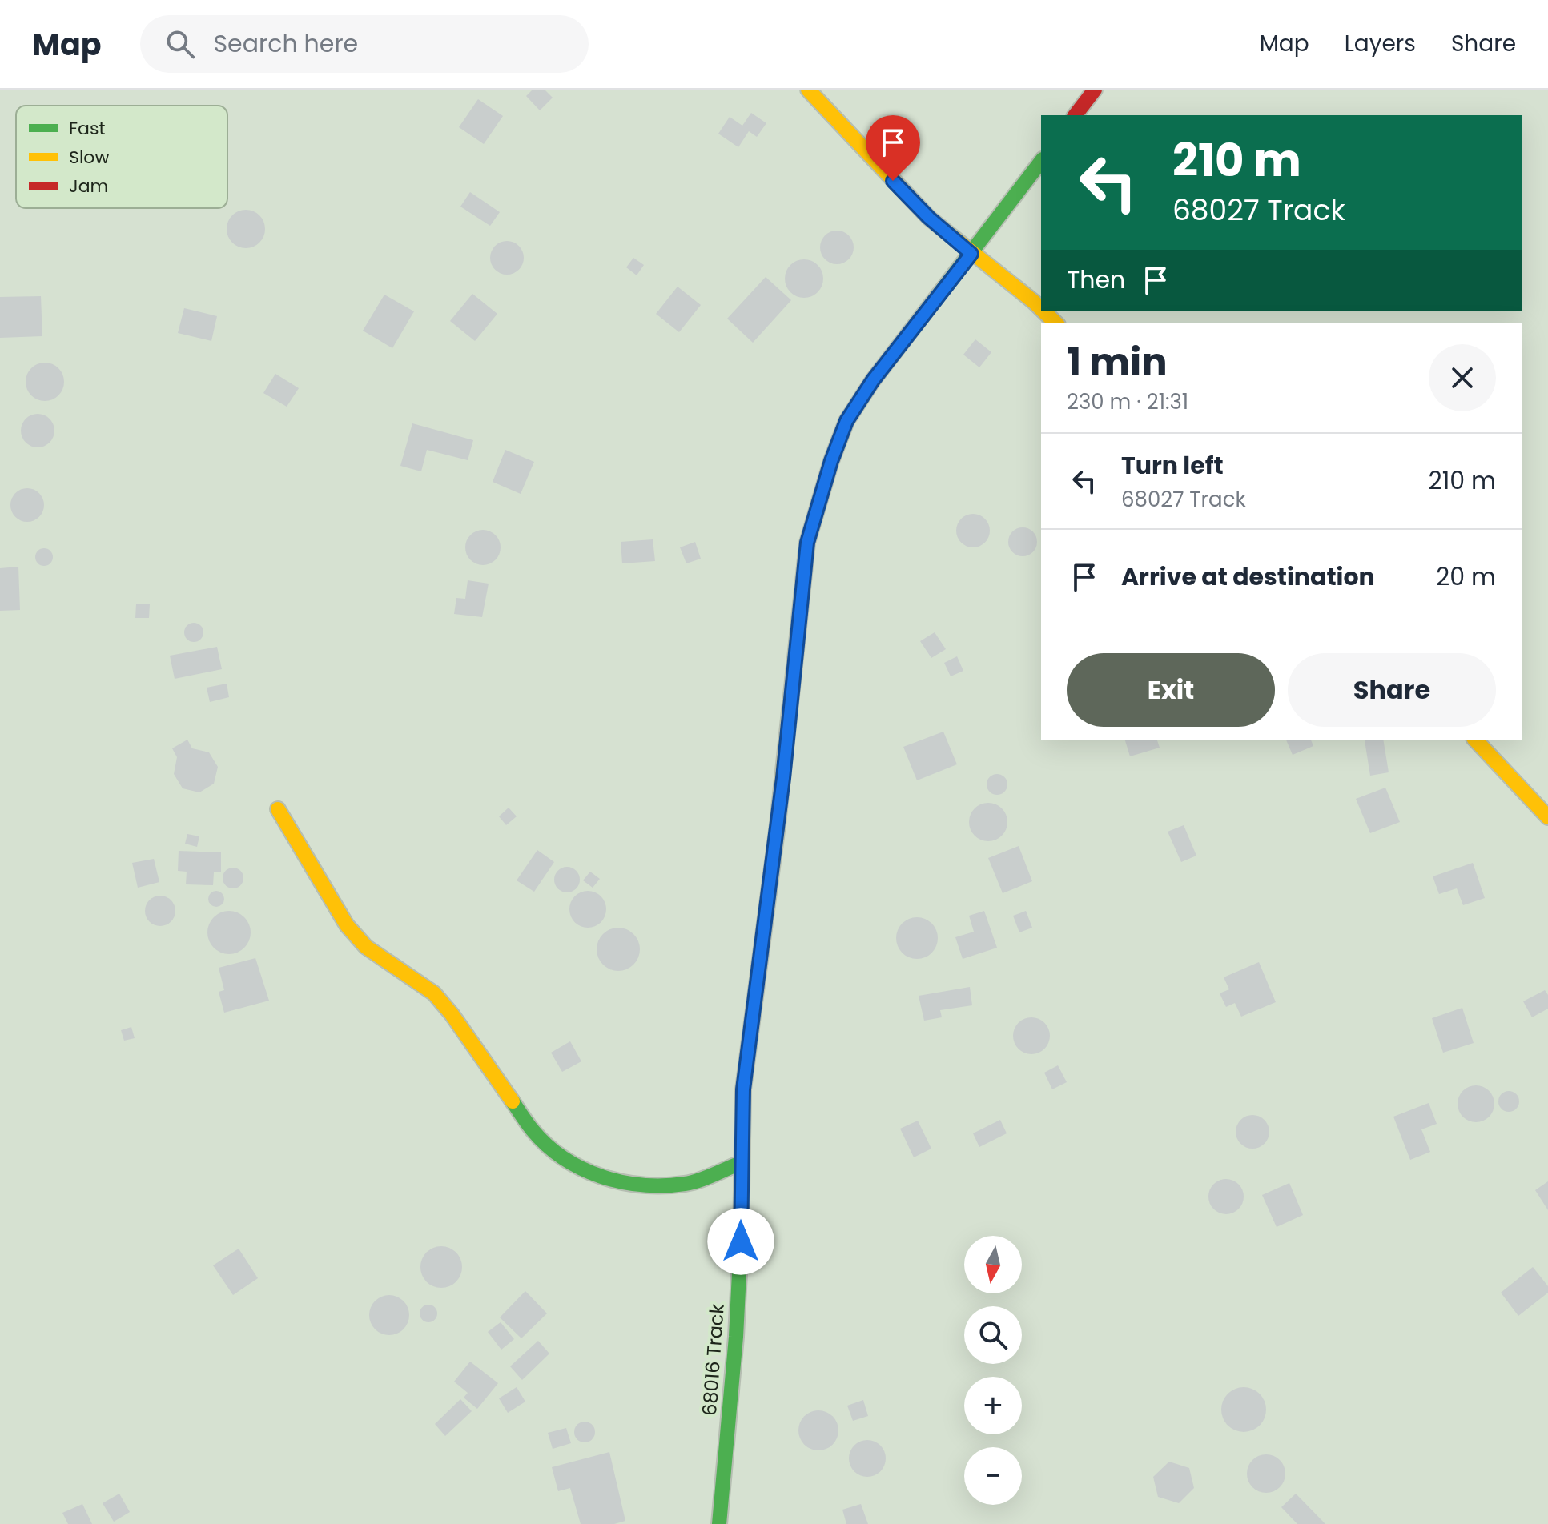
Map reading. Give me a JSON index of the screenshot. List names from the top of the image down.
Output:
{
  "streets": {
    "street": ["68016 Track"]
  },
  "legend": ["Fast", "Slow", "Jam"],
  "north": "bottom",
  "page": {
    "header": "Map",
    "search": "Search here",
    "nav": ["Map", "Layers", "Share"],
    "turn": ["210 m", "68027 Track"],
    "then": "Then",
    "heading": ["1 min", "230 m · 21:31"],
    "list": [
      {
        "name": "Turn left",
        "note": "68027 Track",
        "value": "210 m"
      },
      {
        "name": "Arrive at destination",
        "value": "20 m"
      }
    ],
    "buttons": ["Exit", "Share"],
    "map_buttons": ["+", "−"]
  }
}
